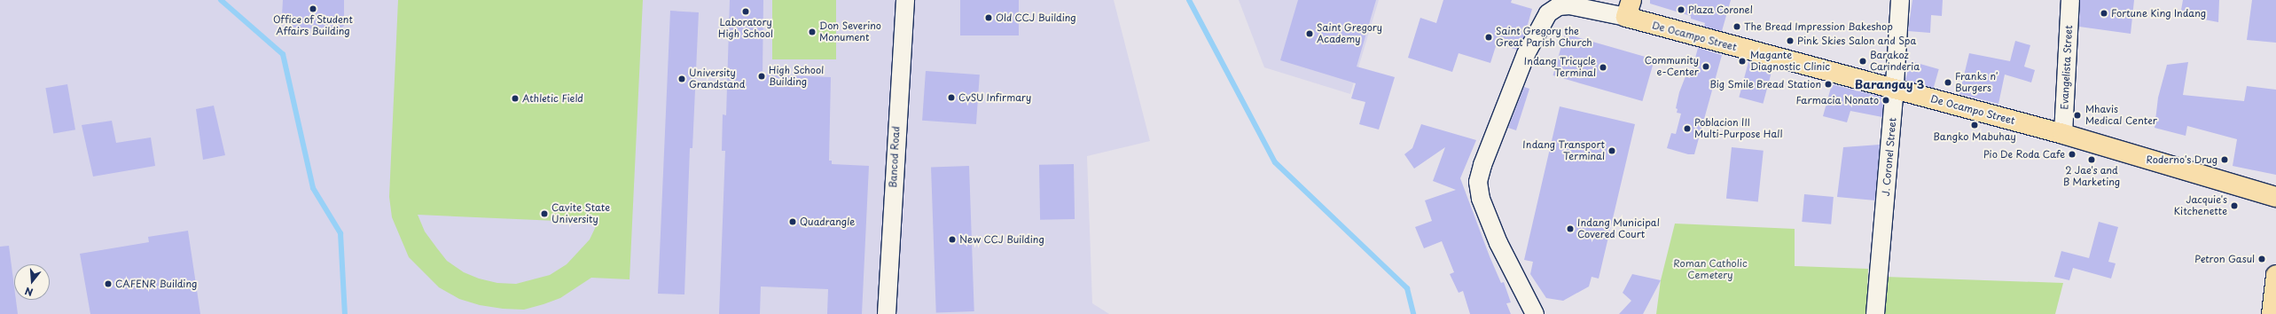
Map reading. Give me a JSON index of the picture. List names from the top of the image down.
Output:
{
  "streets": {
    "main road": ["De Ocampo Street"],
    "street": ["Evangelista Street", "Bancod Road", "J. Coronel Street"]
  },
  "crossings": [
    ["De Ocampo Street", "Evangelista Street"],
    ["De Ocampo Street", "J. Coronel Street"]
  ],
  "districts": ["Barangay 3"],
  "parks": ["Roman Catholic Cemetery"],
  "places": [
    "Office of Student Affairs Building",
    "Plaza Coronel",
    "Laboratory High School",
    "Fortune King Indang",
    "Old CCJ Building",
    "The Bread Impression Bakeshop",
    "Don Severino Monument",
    "Saint Gregory Academy",
    "Saint Gregory the Great Parish Church",
    "Pink Skies Salon and Spa",
    "Magante Diagnostic Clinic",
    "Barakoz Carinderia",
    "Community e-Center",
    "Indang Tricycle Terminal",
    "High School Building",
    "University Grandstand",
    "Franks n' Burgers",
    "Big Smile Bread Station",
    "CvSU Infirmary",
    "Athletic Field",
    "Farmacia Nonato",
    "Mhavis Medical Center",
    "Bangko Mabuhay",
    "Poblacion III Multi-Purpose Hall",
    "Indang Transport Terminal",
    "Pio De Roda Cafe",
    "2 Jae's and B Marketing",
    "Roderno's Drug",
    "Jacquie's Kitchenette",
    "Cavite State University",
    "Quadrangle",
    "Indang Municipal Covered Court",
    "New CCJ Building",
    "Petron Gasul",
    "CAFENR Building"
  ],
  "north": "bottom"
}
